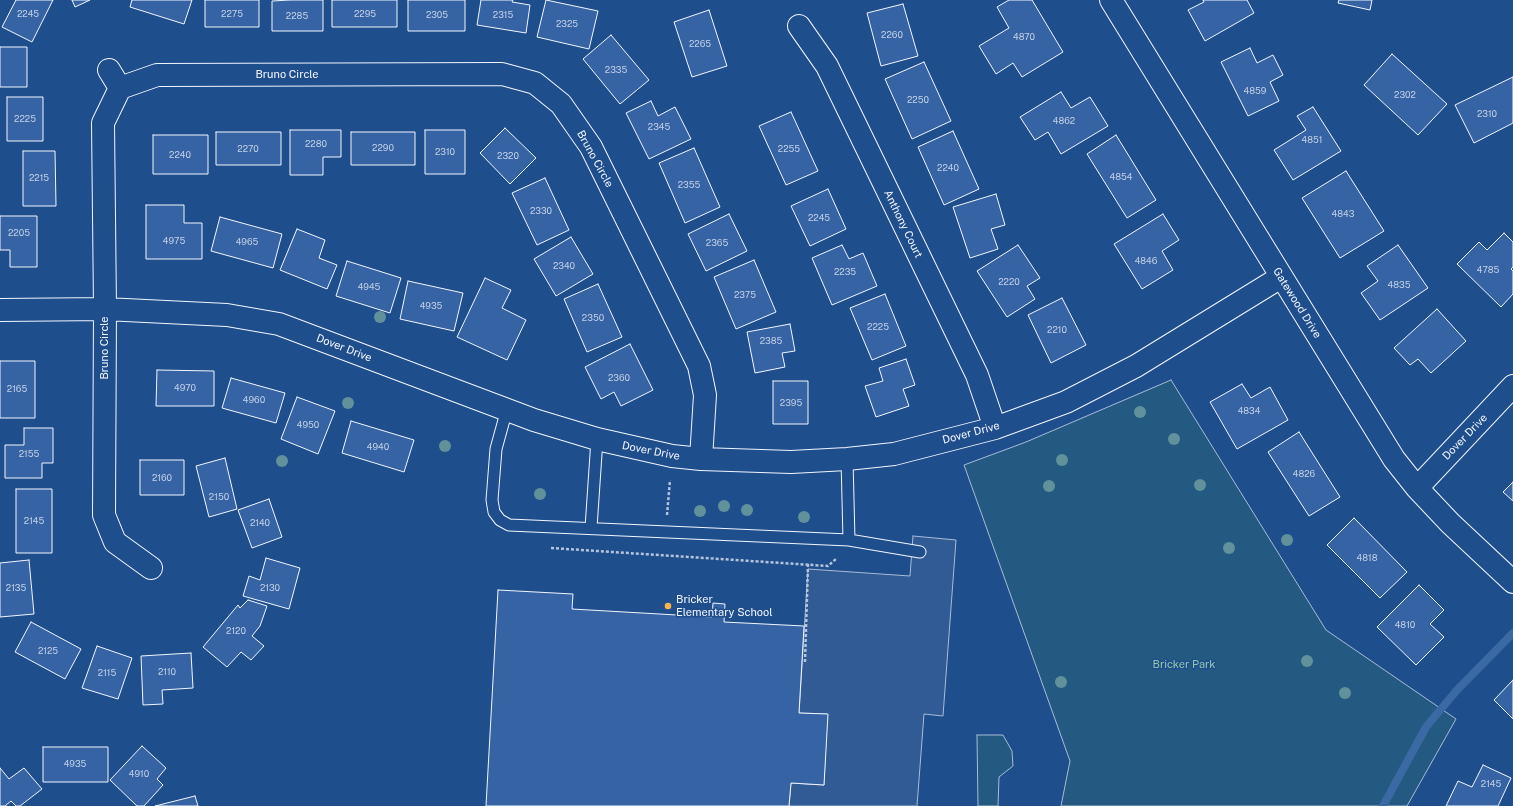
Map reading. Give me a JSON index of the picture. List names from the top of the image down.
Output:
{
  "streets": {
    "street": [
      "Bruno Circle",
      "Anthony Court",
      "Gatewood Drive",
      "Dover Drive"
    ]
  },
  "crossings": [
    ["Bruno Circle", "Dover Drive"],
    ["Anthony Court", "Dover Drive"],
    ["Gatewood Drive", "Dover Drive"]
  ],
  "parks": ["Bricker Park"],
  "places": ["Bricker Elementary School"],
  "house_numbers": [
    "2245",
    "2275",
    "2295",
    "2305",
    "2315",
    "2285",
    "2325",
    "2260",
    "4870",
    "2265",
    "2335",
    "4859",
    "2302",
    "2250",
    "2310",
    "2225",
    "4862",
    "2345",
    "4851",
    "2280",
    "2290",
    "2270",
    "2255",
    "2310",
    "2240",
    "2320",
    "2240",
    "4854",
    "2215",
    "2355",
    "2330",
    "4843",
    "2245",
    "2205",
    "4975",
    "4965",
    "2365",
    "4846",
    "2340",
    "4785",
    "2235",
    "2220",
    "4835",
    "4945",
    "2375",
    "4935",
    "2350",
    "2225",
    "2210",
    "2385",
    "2360",
    "4970",
    "2165",
    "4960",
    "2395",
    "4834",
    "4950",
    "4940",
    "2155",
    "4826",
    "2160",
    "2150",
    "2145",
    "2140",
    "4818",
    "2135",
    "2130",
    "4810",
    "2120",
    "2125",
    "2110",
    "2115",
    "4935",
    "4910",
    "2145"
  ]
}
